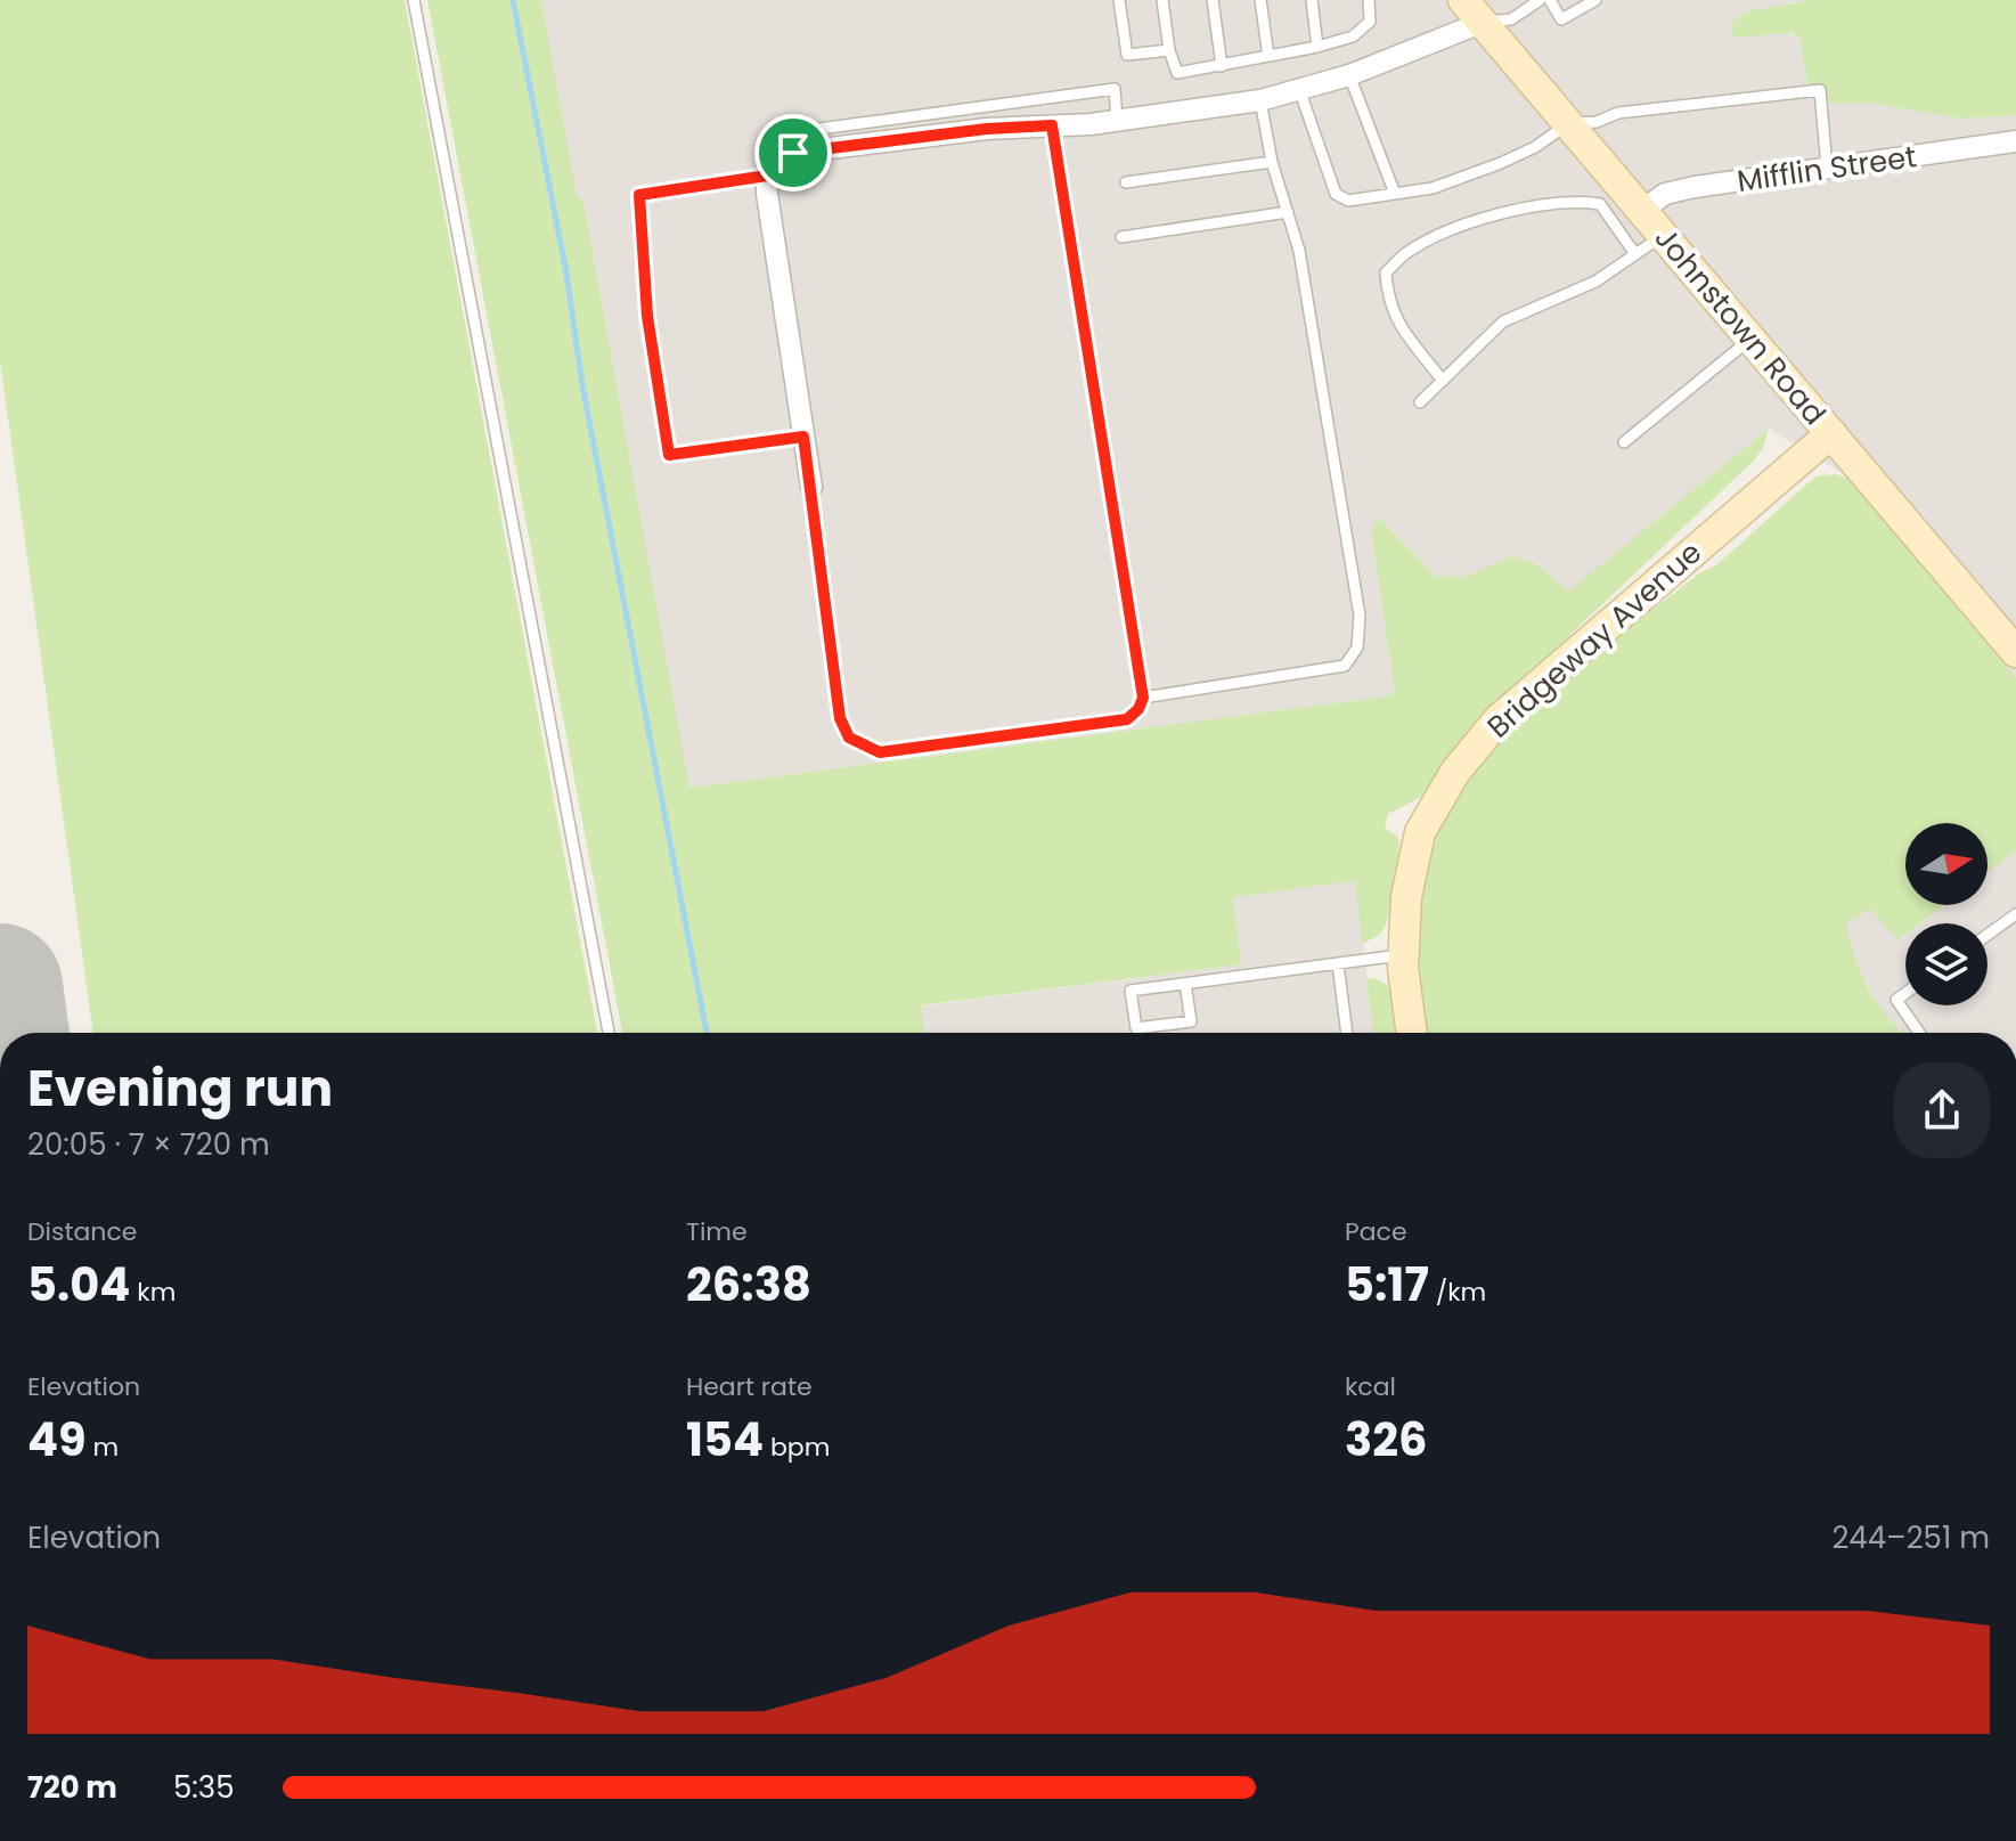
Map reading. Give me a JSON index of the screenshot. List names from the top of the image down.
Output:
{
  "streets": {
    "main road": ["Johnstown Road", "Bridgeway Avenue"],
    "street": ["Mifflin Street"]
  },
  "crossings": [
    ["Mifflin Street", "Johnstown Road"],
    ["Johnstown Road", "Bridgeway Avenue"]
  ],
  "north": "right",
  "page": {
    "heading": ["Evening run", "20:05 · 7 × 720 m"],
    "stats": [
      ["Distance", "5.04 km"],
      ["Time", "26:38"],
      ["Pace", "5:17 /km"],
      ["Elevation", "49 m"],
      ["Heart rate", "154 bpm"],
      ["kcal", "326"]
    ],
    "chart": ["Elevation", "244–251 m"],
    "list": [
      {
        "name": "720 m",
        "note": "5:35"
      }
    ]
  }
}
